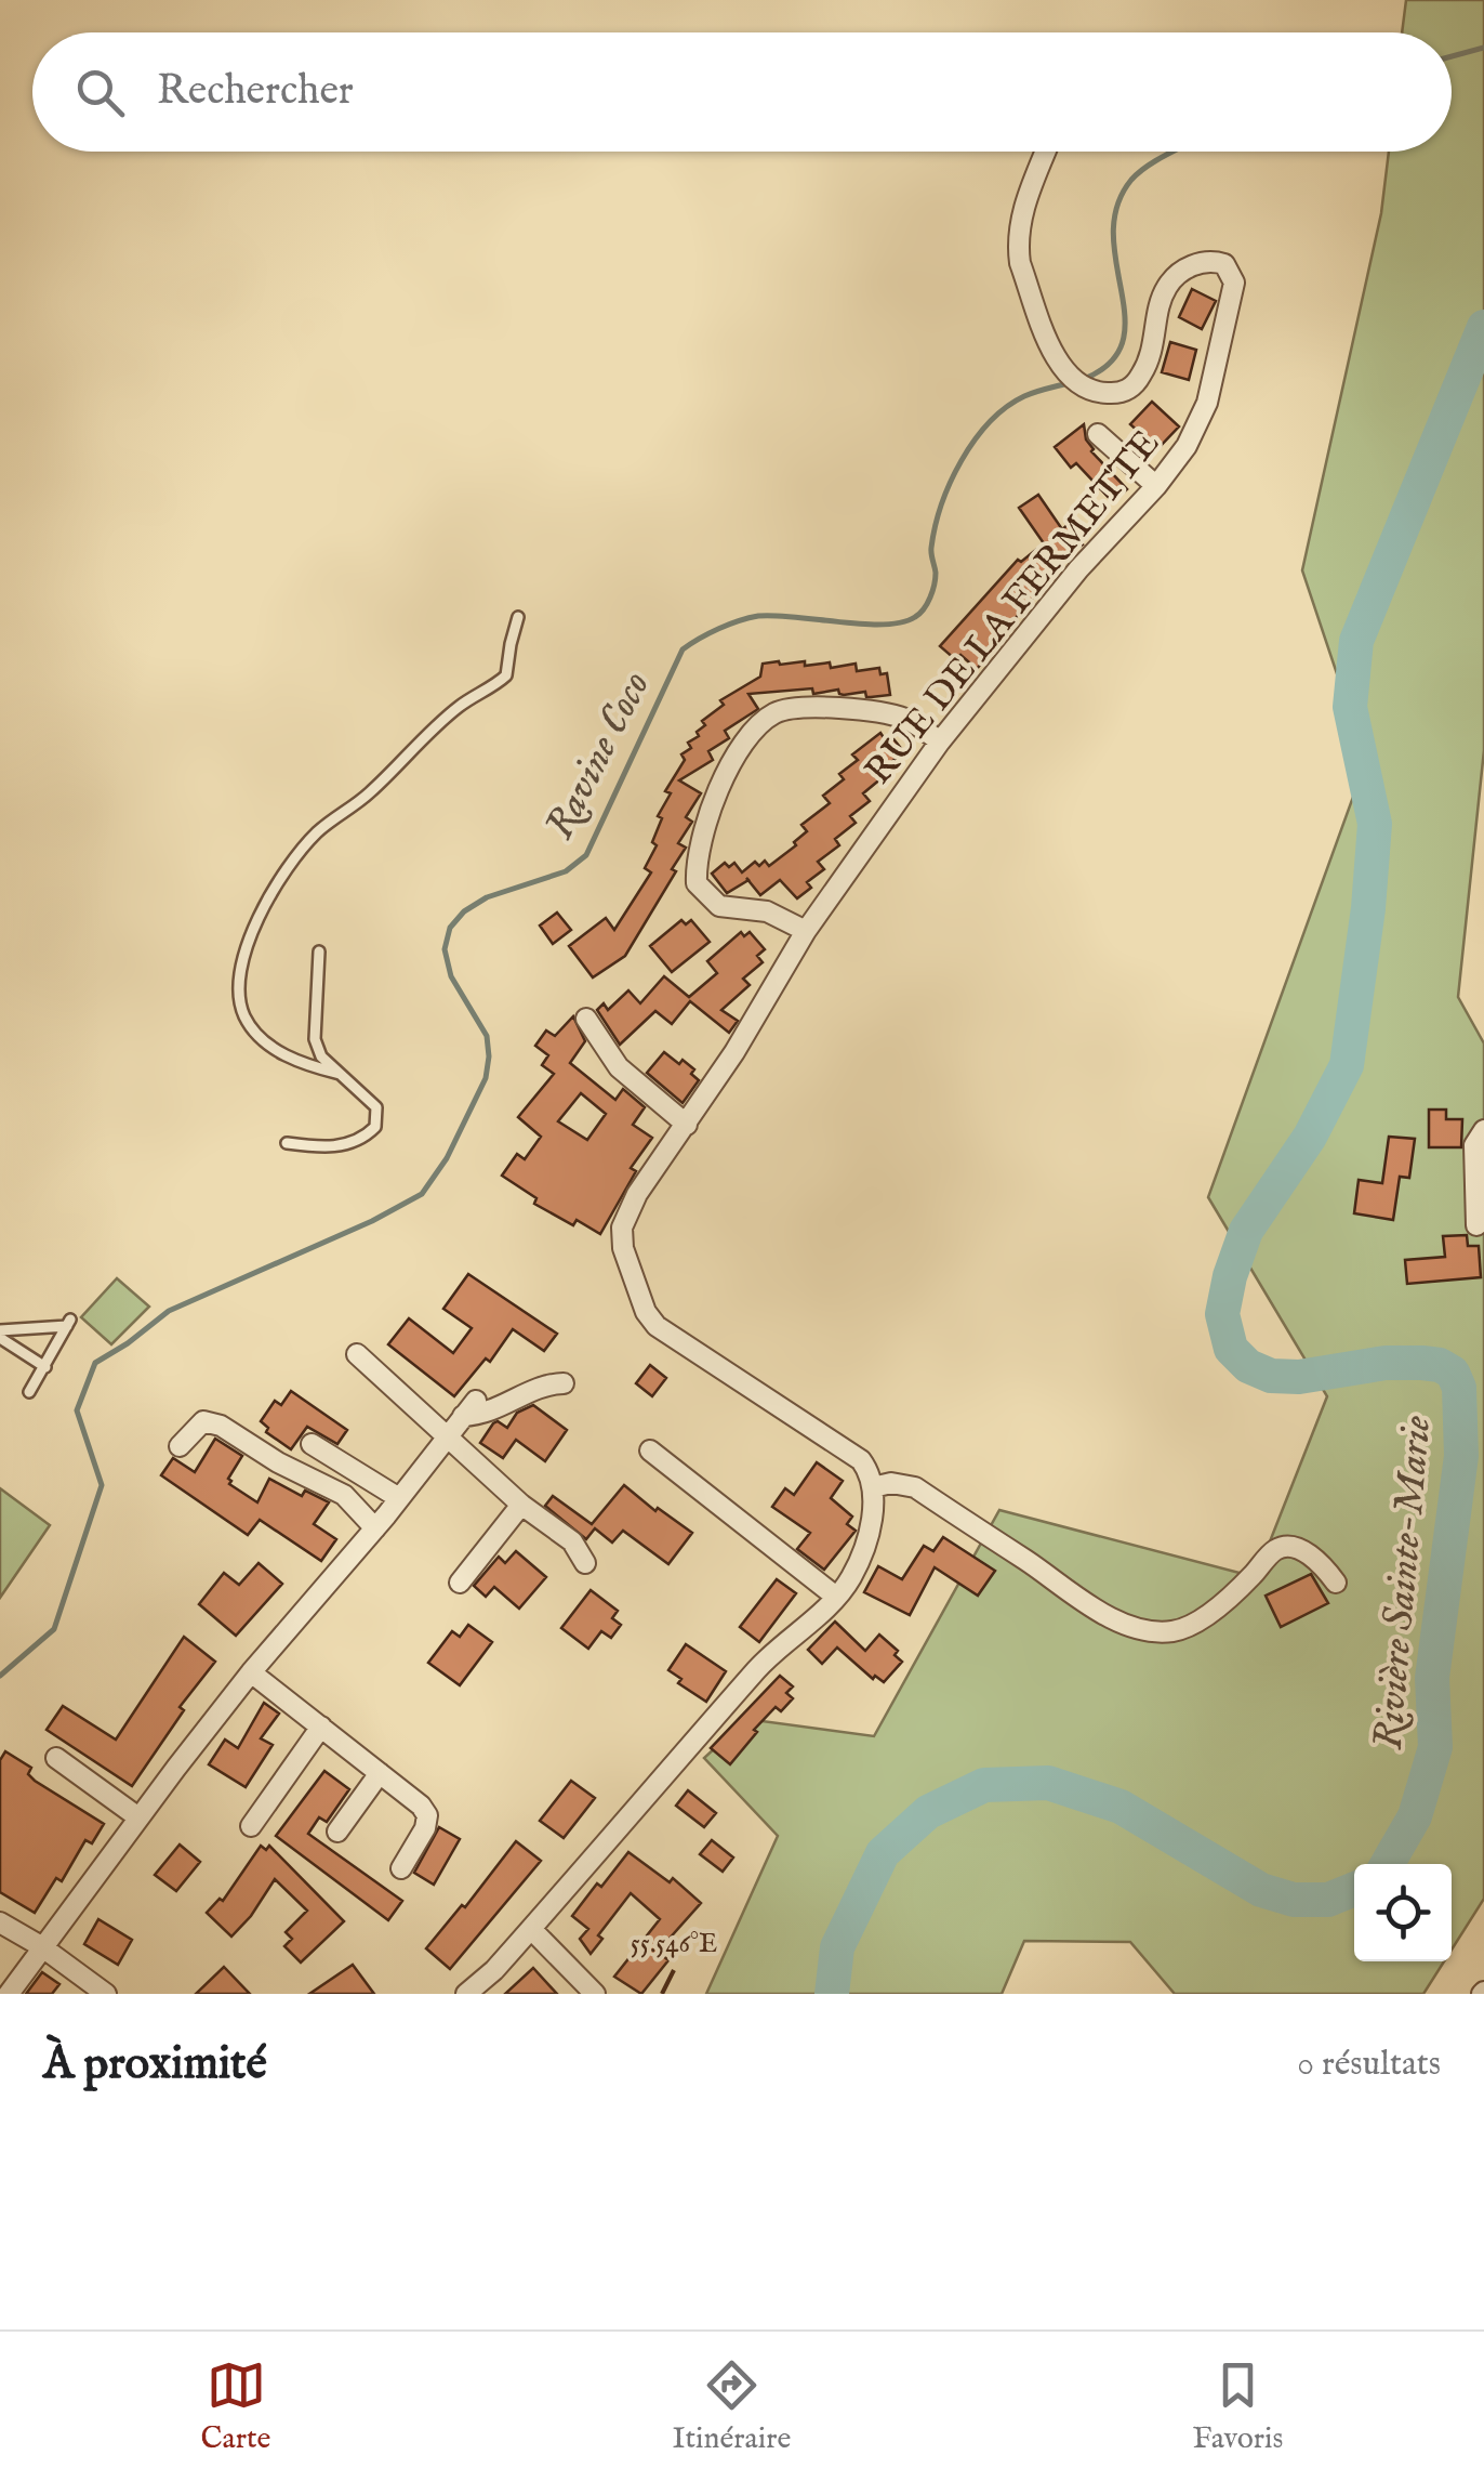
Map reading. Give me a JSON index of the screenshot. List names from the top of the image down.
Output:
{
  "streets": {
    "street": ["RUE DE LA FERMETTE"]
  },
  "water": ["Ravine Coco", "Rivière Sainte-Marie"],
  "page": {
    "search": "Rechercher",
    "heading": ["À proximité", "0 résultats"],
    "nav": ["Carte", "Itinéraire", "Favoris"]
  },
  "coordinates": ["55.546°E"]
}
